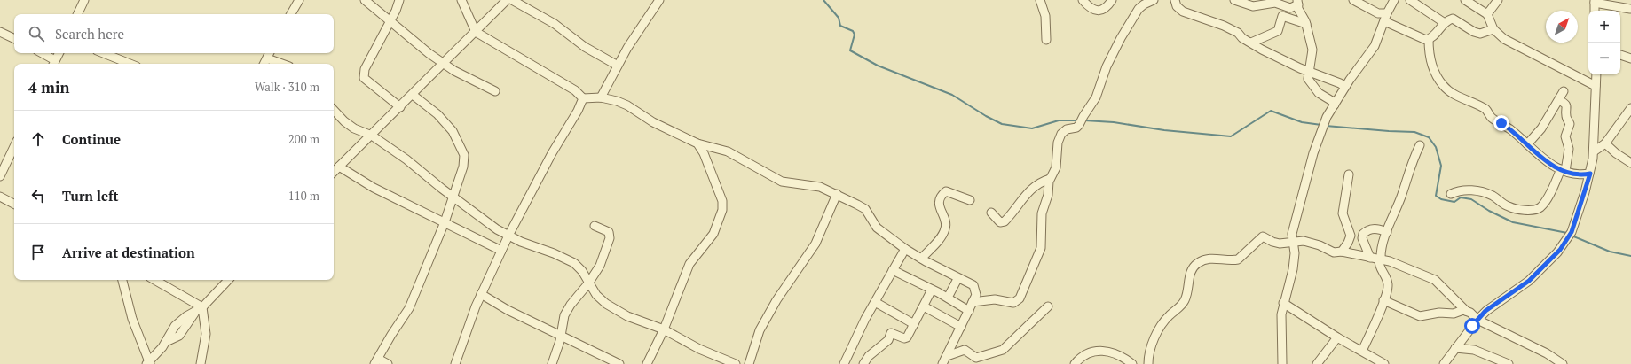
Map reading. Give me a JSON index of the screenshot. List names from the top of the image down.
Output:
{
  "north": "top right",
  "page": {
    "map_buttons": ["+", "−"],
    "search": "Search here",
    "heading": ["4 min", "Walk · 310 m"],
    "list": [
      ["Continue", "200 m"],
      ["Turn left", "110 m"],
      "Arrive at destination"
    ]
  }
}
